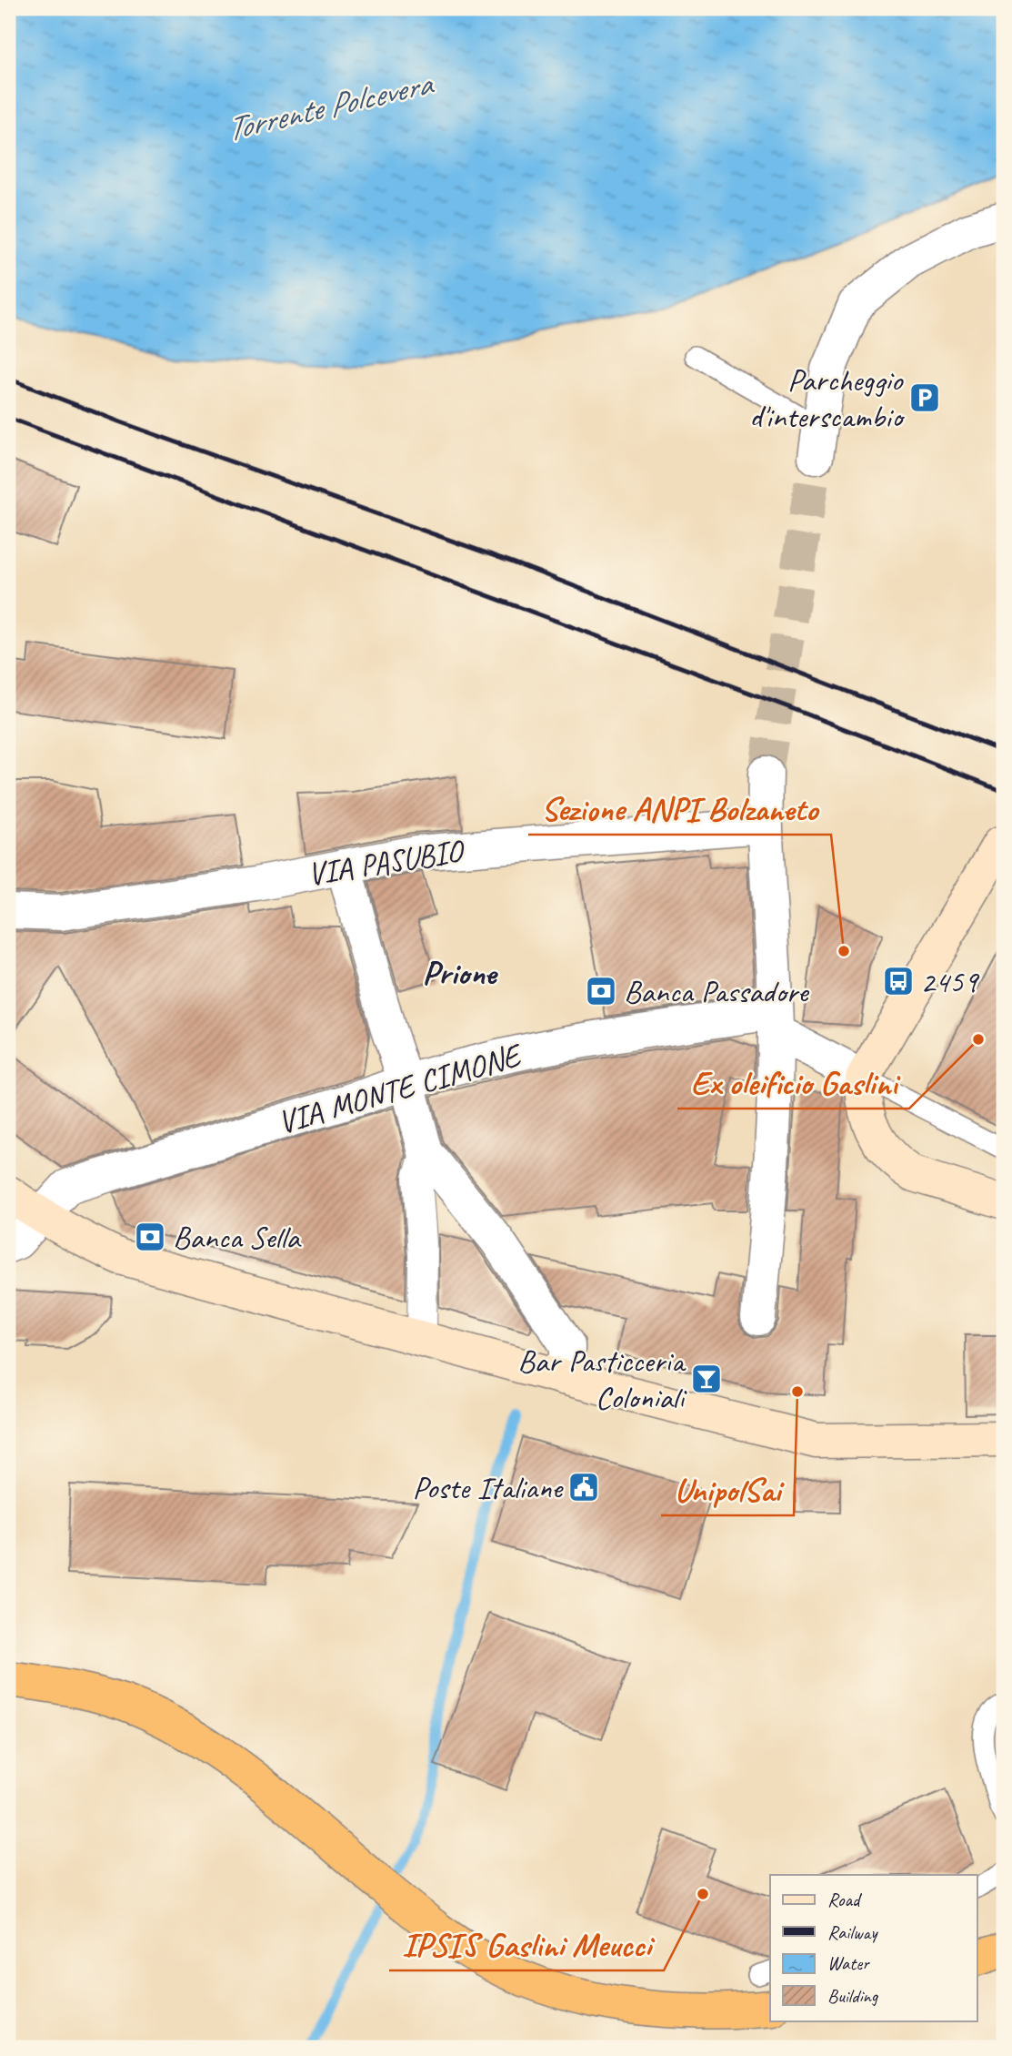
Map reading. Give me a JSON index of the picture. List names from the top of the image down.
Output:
{
  "streets": {
    "street": ["VIA PASUBIO", "VIA MONTE CIMONE"]
  },
  "districts": ["Prione"],
  "water": ["Torrente Polcevera"],
  "places": {
    "parking": ["Parcheggio d'interscambio"],
    "other": [
      "Sezione ANPI Bolzaneto",
      "Ex oleificio Gaslini",
      "UnipolSai",
      "IPSIS Gaslini Meucci"
    ],
    "bus stop": ["2459"],
    "bank": ["Banca Passadore", "Banca Sella"],
    "bar": ["Bar Pasticceria Coloniali"],
    "public building": ["Poste Italiane"]
  },
  "legend": [
    "Road",
    "Railway",
    "Water",
    "Building"
  ]
}
